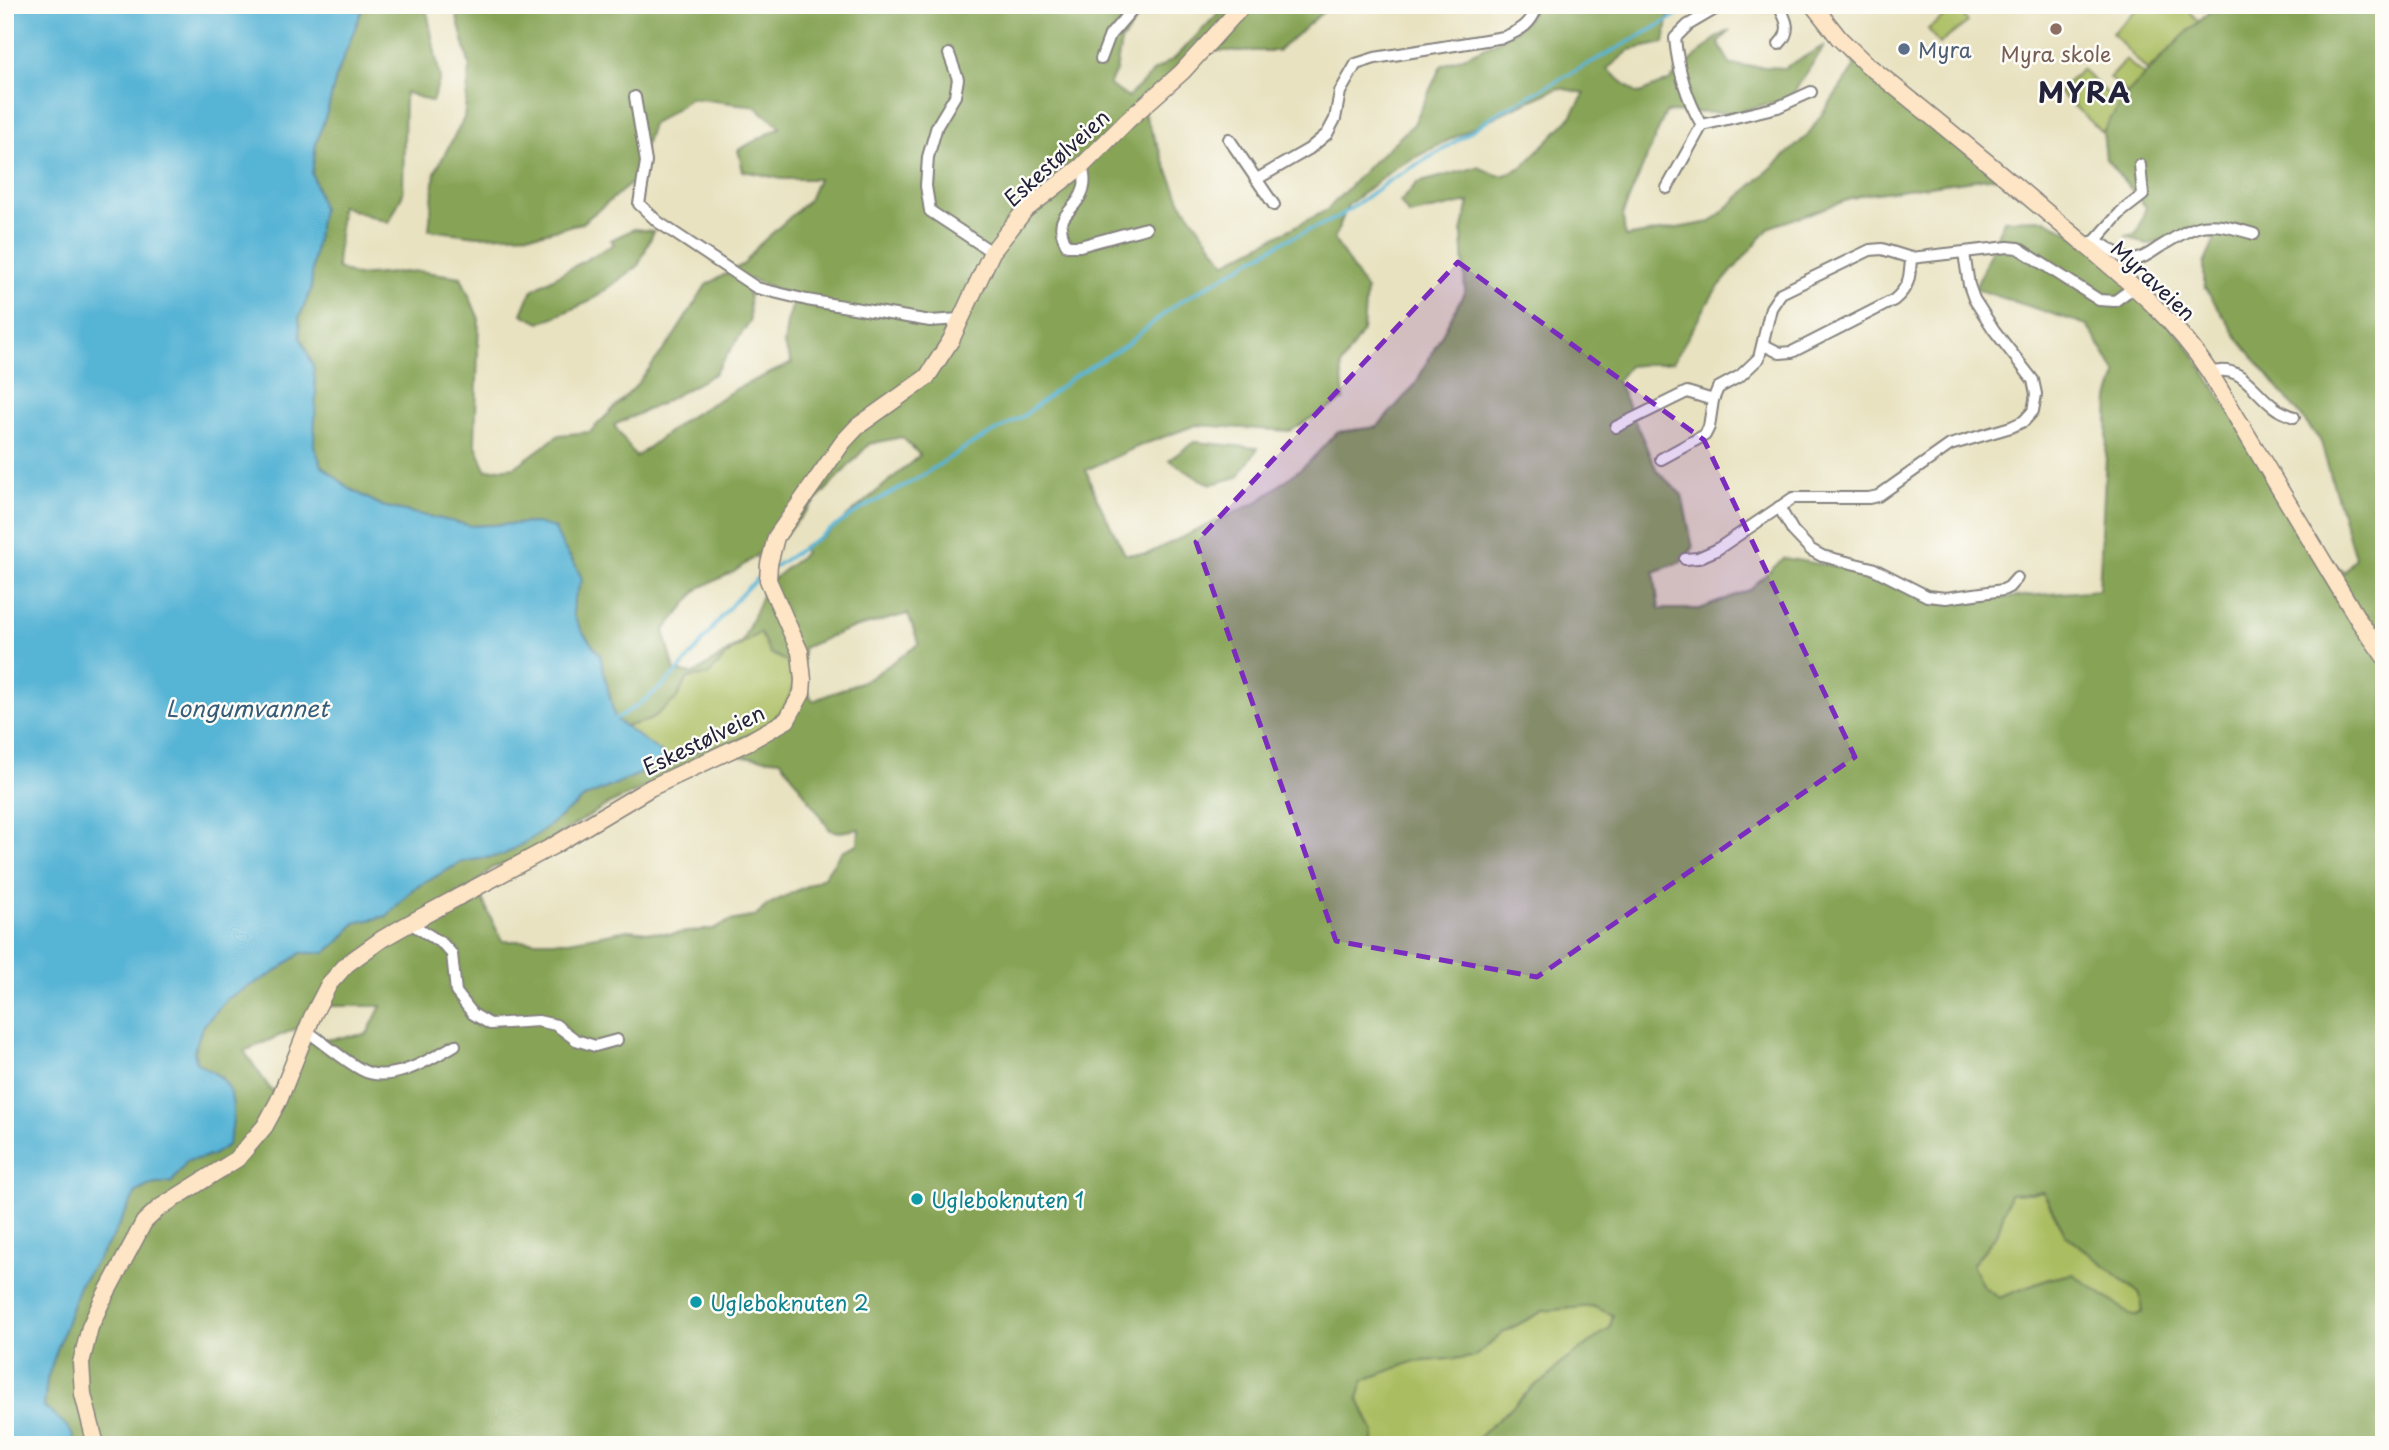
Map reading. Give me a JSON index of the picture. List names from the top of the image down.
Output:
{
  "streets": {
    "main road": ["Eskestølveien", "Myraveien"]
  },
  "districts": ["MYRA"],
  "water": ["Longumvannet"],
  "places": [
    "Myra skole",
    "Myra",
    "Ugleboknuten 1",
    "Ugleboknuten 2"
  ]
}
